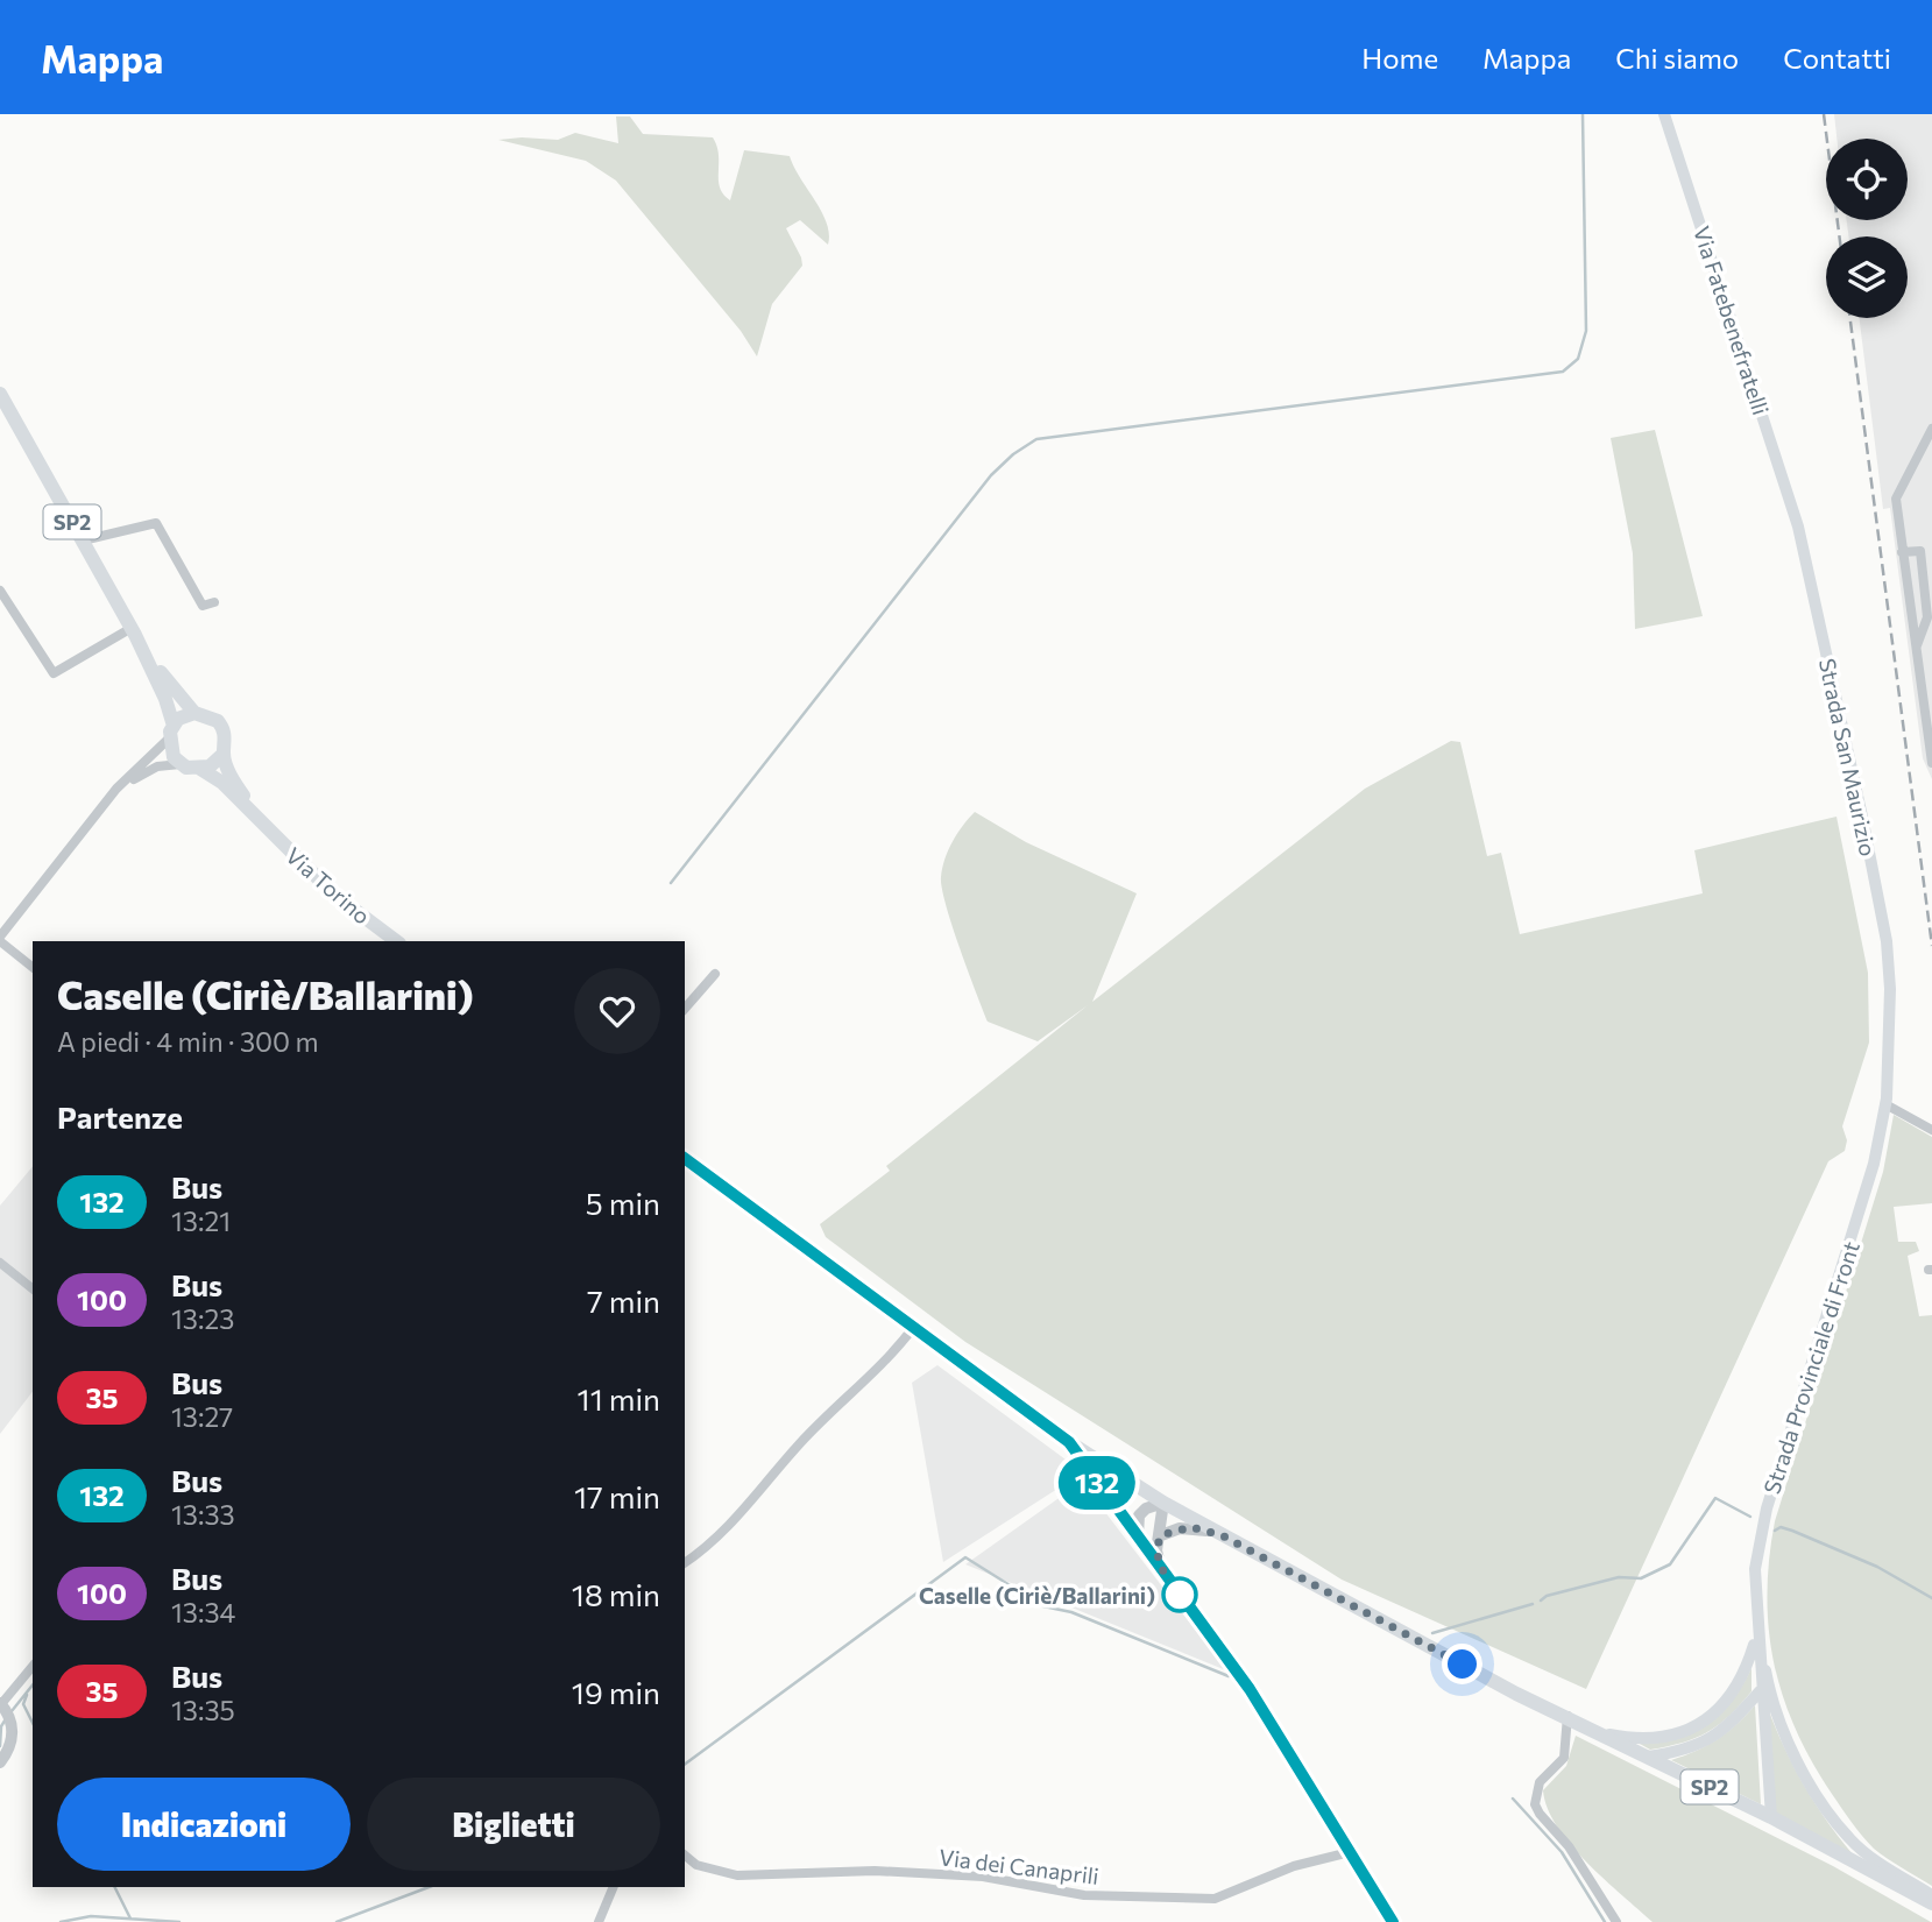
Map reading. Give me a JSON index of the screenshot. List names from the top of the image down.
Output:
{
  "streets": {
    "main road": [
      "Via Fatebenefratelli",
      "SP2",
      "Strada San Maurizio",
      "Via Torino",
      "Strada Provinciale di Front"
    ],
    "street": ["Via dei Canaprili"]
  },
  "crossings": [
    ["Via Fatebenefratelli", "Strada San Maurizio"],
    ["Strada San Maurizio", "Strada Provinciale di Front"]
  ],
  "places": ["Caselle (Ciriè/Ballarini)"],
  "lines": ["bus line 132"],
  "page": {
    "header": "Mappa",
    "nav": [
      "Home",
      "Mappa",
      "Chi siamo",
      "Contatti"
    ],
    "on_map": "132",
    "heading": [
      ["Caselle (Ciriè/Ballarini)", "A piedi · 4 min · 300 m"],
      "Partenze"
    ],
    "list": [
      {
        "mark": "132",
        "name": "Bus",
        "note": "13:21",
        "value": "5 min"
      },
      {
        "mark": "100",
        "name": "Bus",
        "note": "13:23",
        "value": "7 min"
      },
      {
        "mark": "35",
        "name": "Bus",
        "note": "13:27",
        "value": "11 min"
      },
      {
        "mark": "132",
        "name": "Bus",
        "note": "13:33",
        "value": "17 min"
      },
      {
        "mark": "100",
        "name": "Bus",
        "note": "13:34",
        "value": "18 min"
      },
      {
        "mark": "35",
        "name": "Bus",
        "note": "13:35",
        "value": "19 min"
      }
    ],
    "buttons": ["Indicazioni", "Biglietti"]
  }
}
